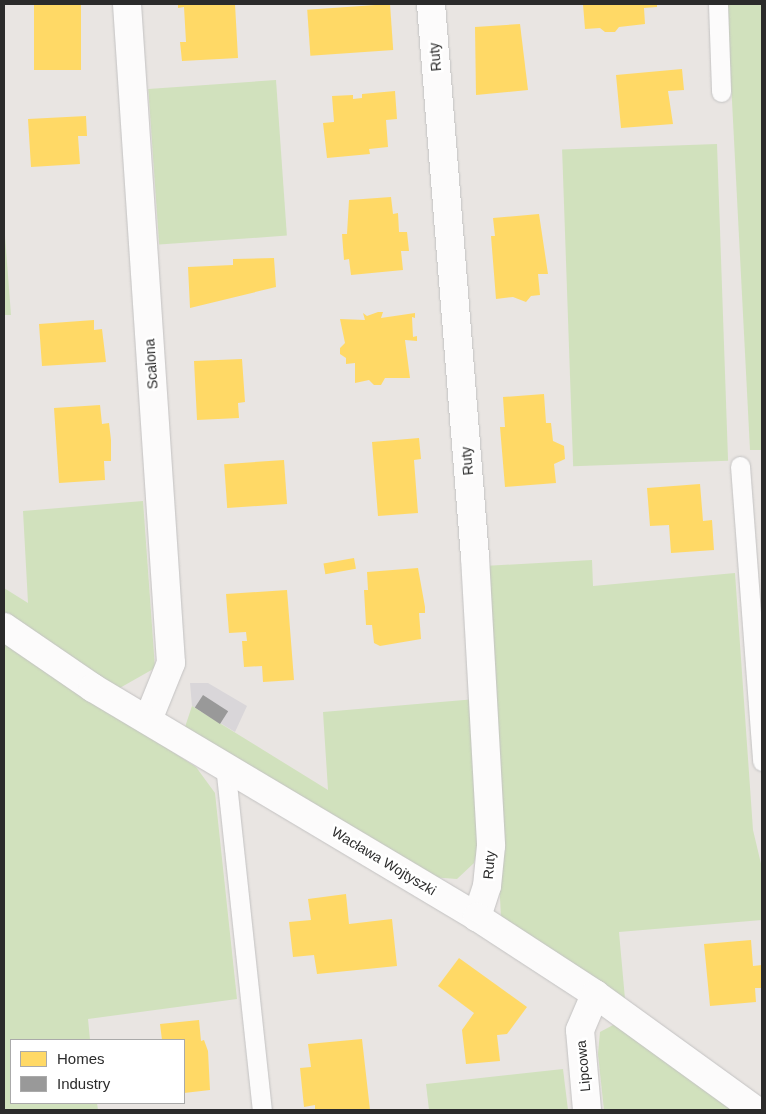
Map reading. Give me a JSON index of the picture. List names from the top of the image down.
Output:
{
  "streets": {
    "street": [
      "Ruty",
      "Scalona",
      "Wacława Wojtyszki",
      "Lipcowa"
    ]
  },
  "crossings": [
    ["Ruty", "Wacława Wojtyszki"],
    ["Scalona", "Wacława Wojtyszki"],
    ["Wacława Wojtyszki", "Lipcowa"]
  ],
  "legend": ["Homes", "Industry"]
}
